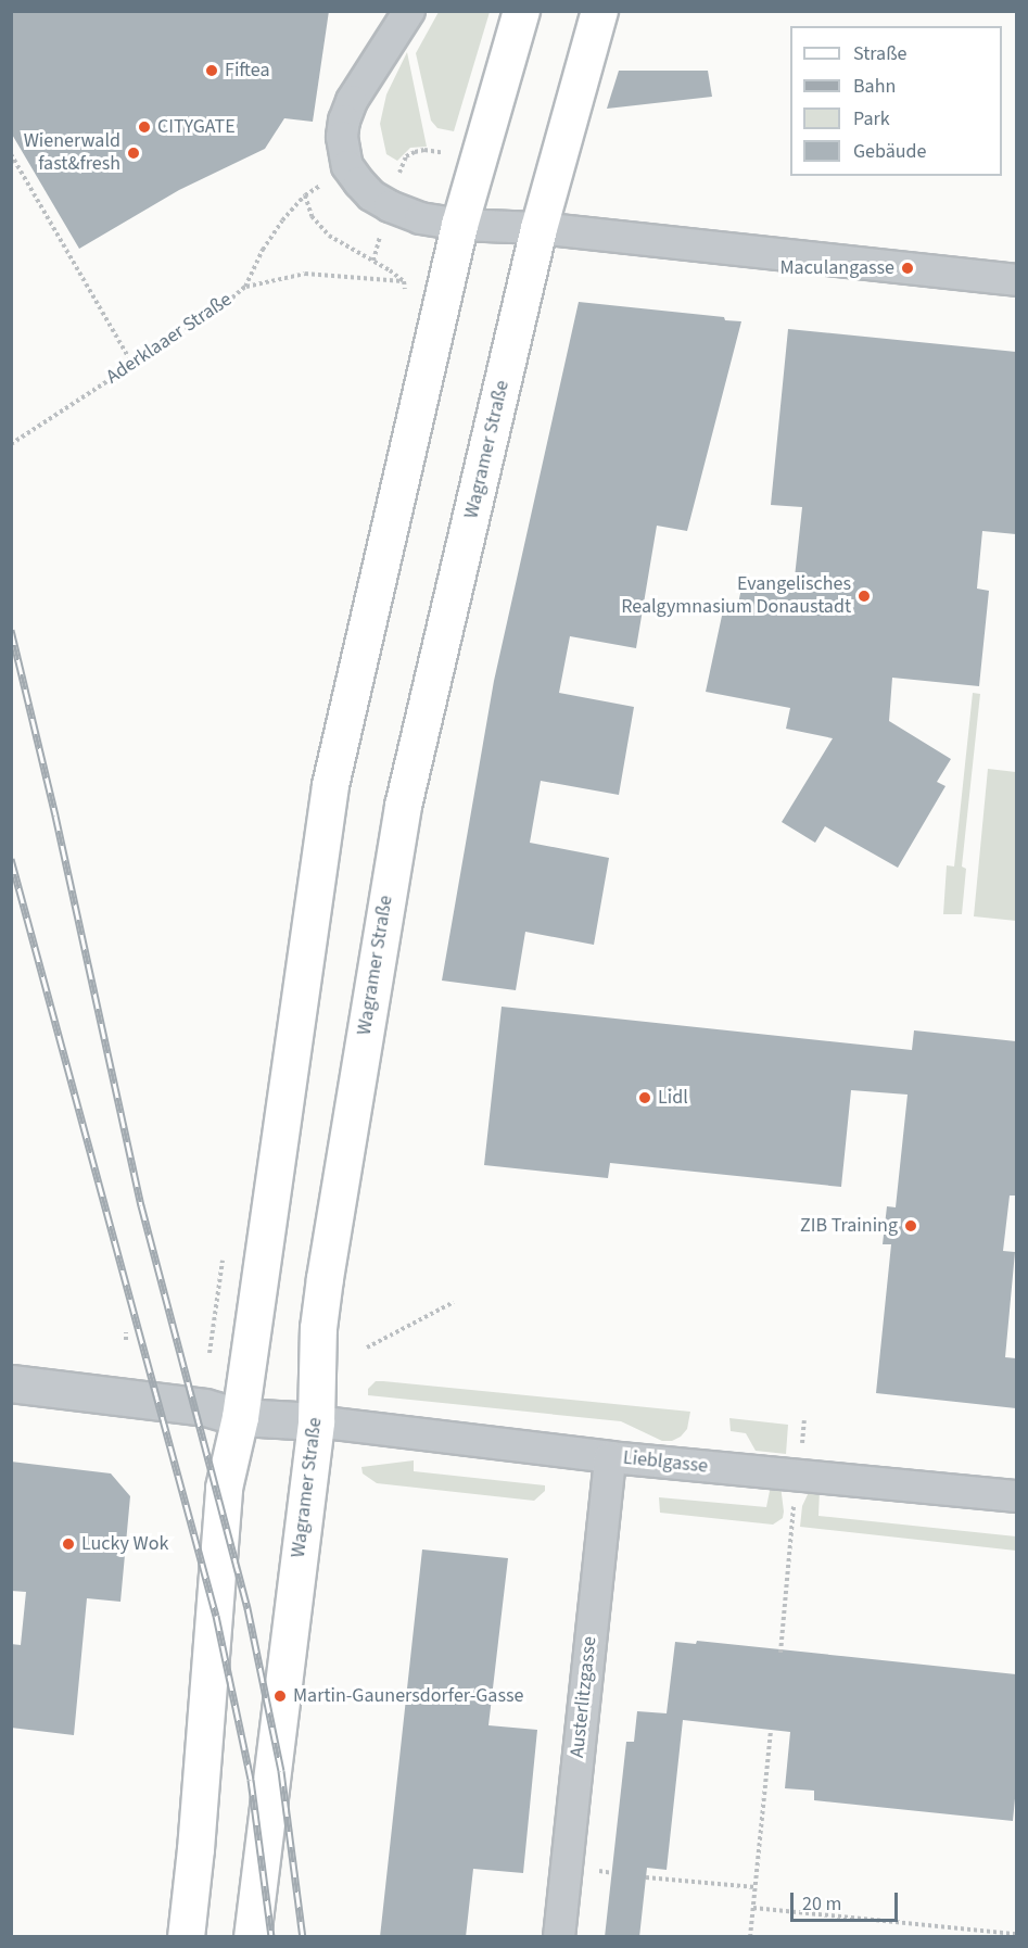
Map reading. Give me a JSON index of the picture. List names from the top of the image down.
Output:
{
  "streets": {
    "main road": ["Wagramer Straße"],
    "street": ["Lieblgasse", "Austerlitzgasse"],
    "path": ["Aderklaaer Straße"]
  },
  "crossings": [
    ["Wagramer Straße", "Lieblgasse"],
    ["Lieblgasse", "Austerlitzgasse"]
  ],
  "places": [
    "Fiftea",
    "CITYGATE",
    "Wienerwald fast&fresh",
    "Maculangasse",
    "Evangelisches Realgymnasium Donaustadt",
    "Lidl",
    "ZIB Training",
    "Lucky Wok",
    "Martin-Gaunersdorfer-Gasse"
  ],
  "legend": [
    "Straße",
    "Bahn",
    "Park",
    "Gebäude"
  ],
  "scale_bar": "20 m"
}
